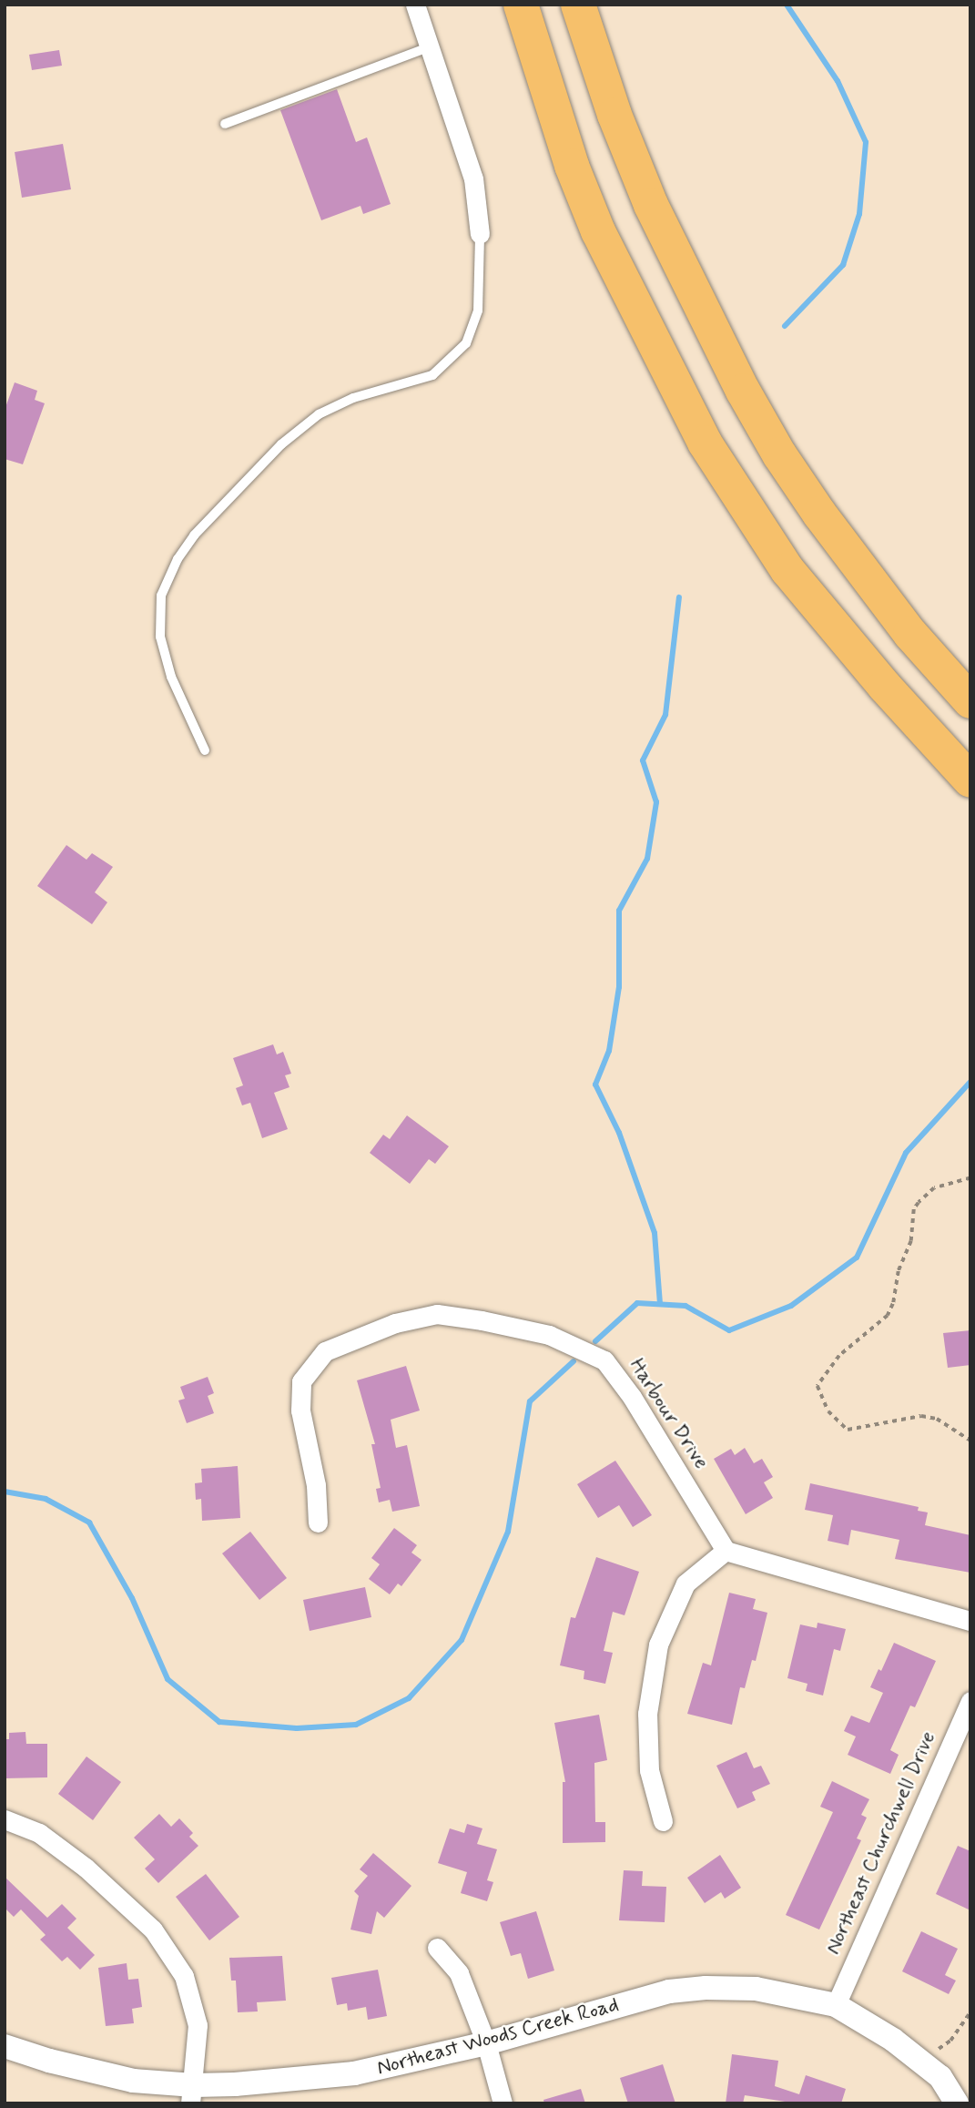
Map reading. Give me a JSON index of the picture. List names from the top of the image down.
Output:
{
  "streets": {
    "street": ["Harbour Drive", "Northeast Churchwell Drive", "Northeast Woods Creek Road"]
  },
  "crossings": [
    ["Northeast Churchwell Drive", "Northeast Woods Creek Road"]
  ]
}
